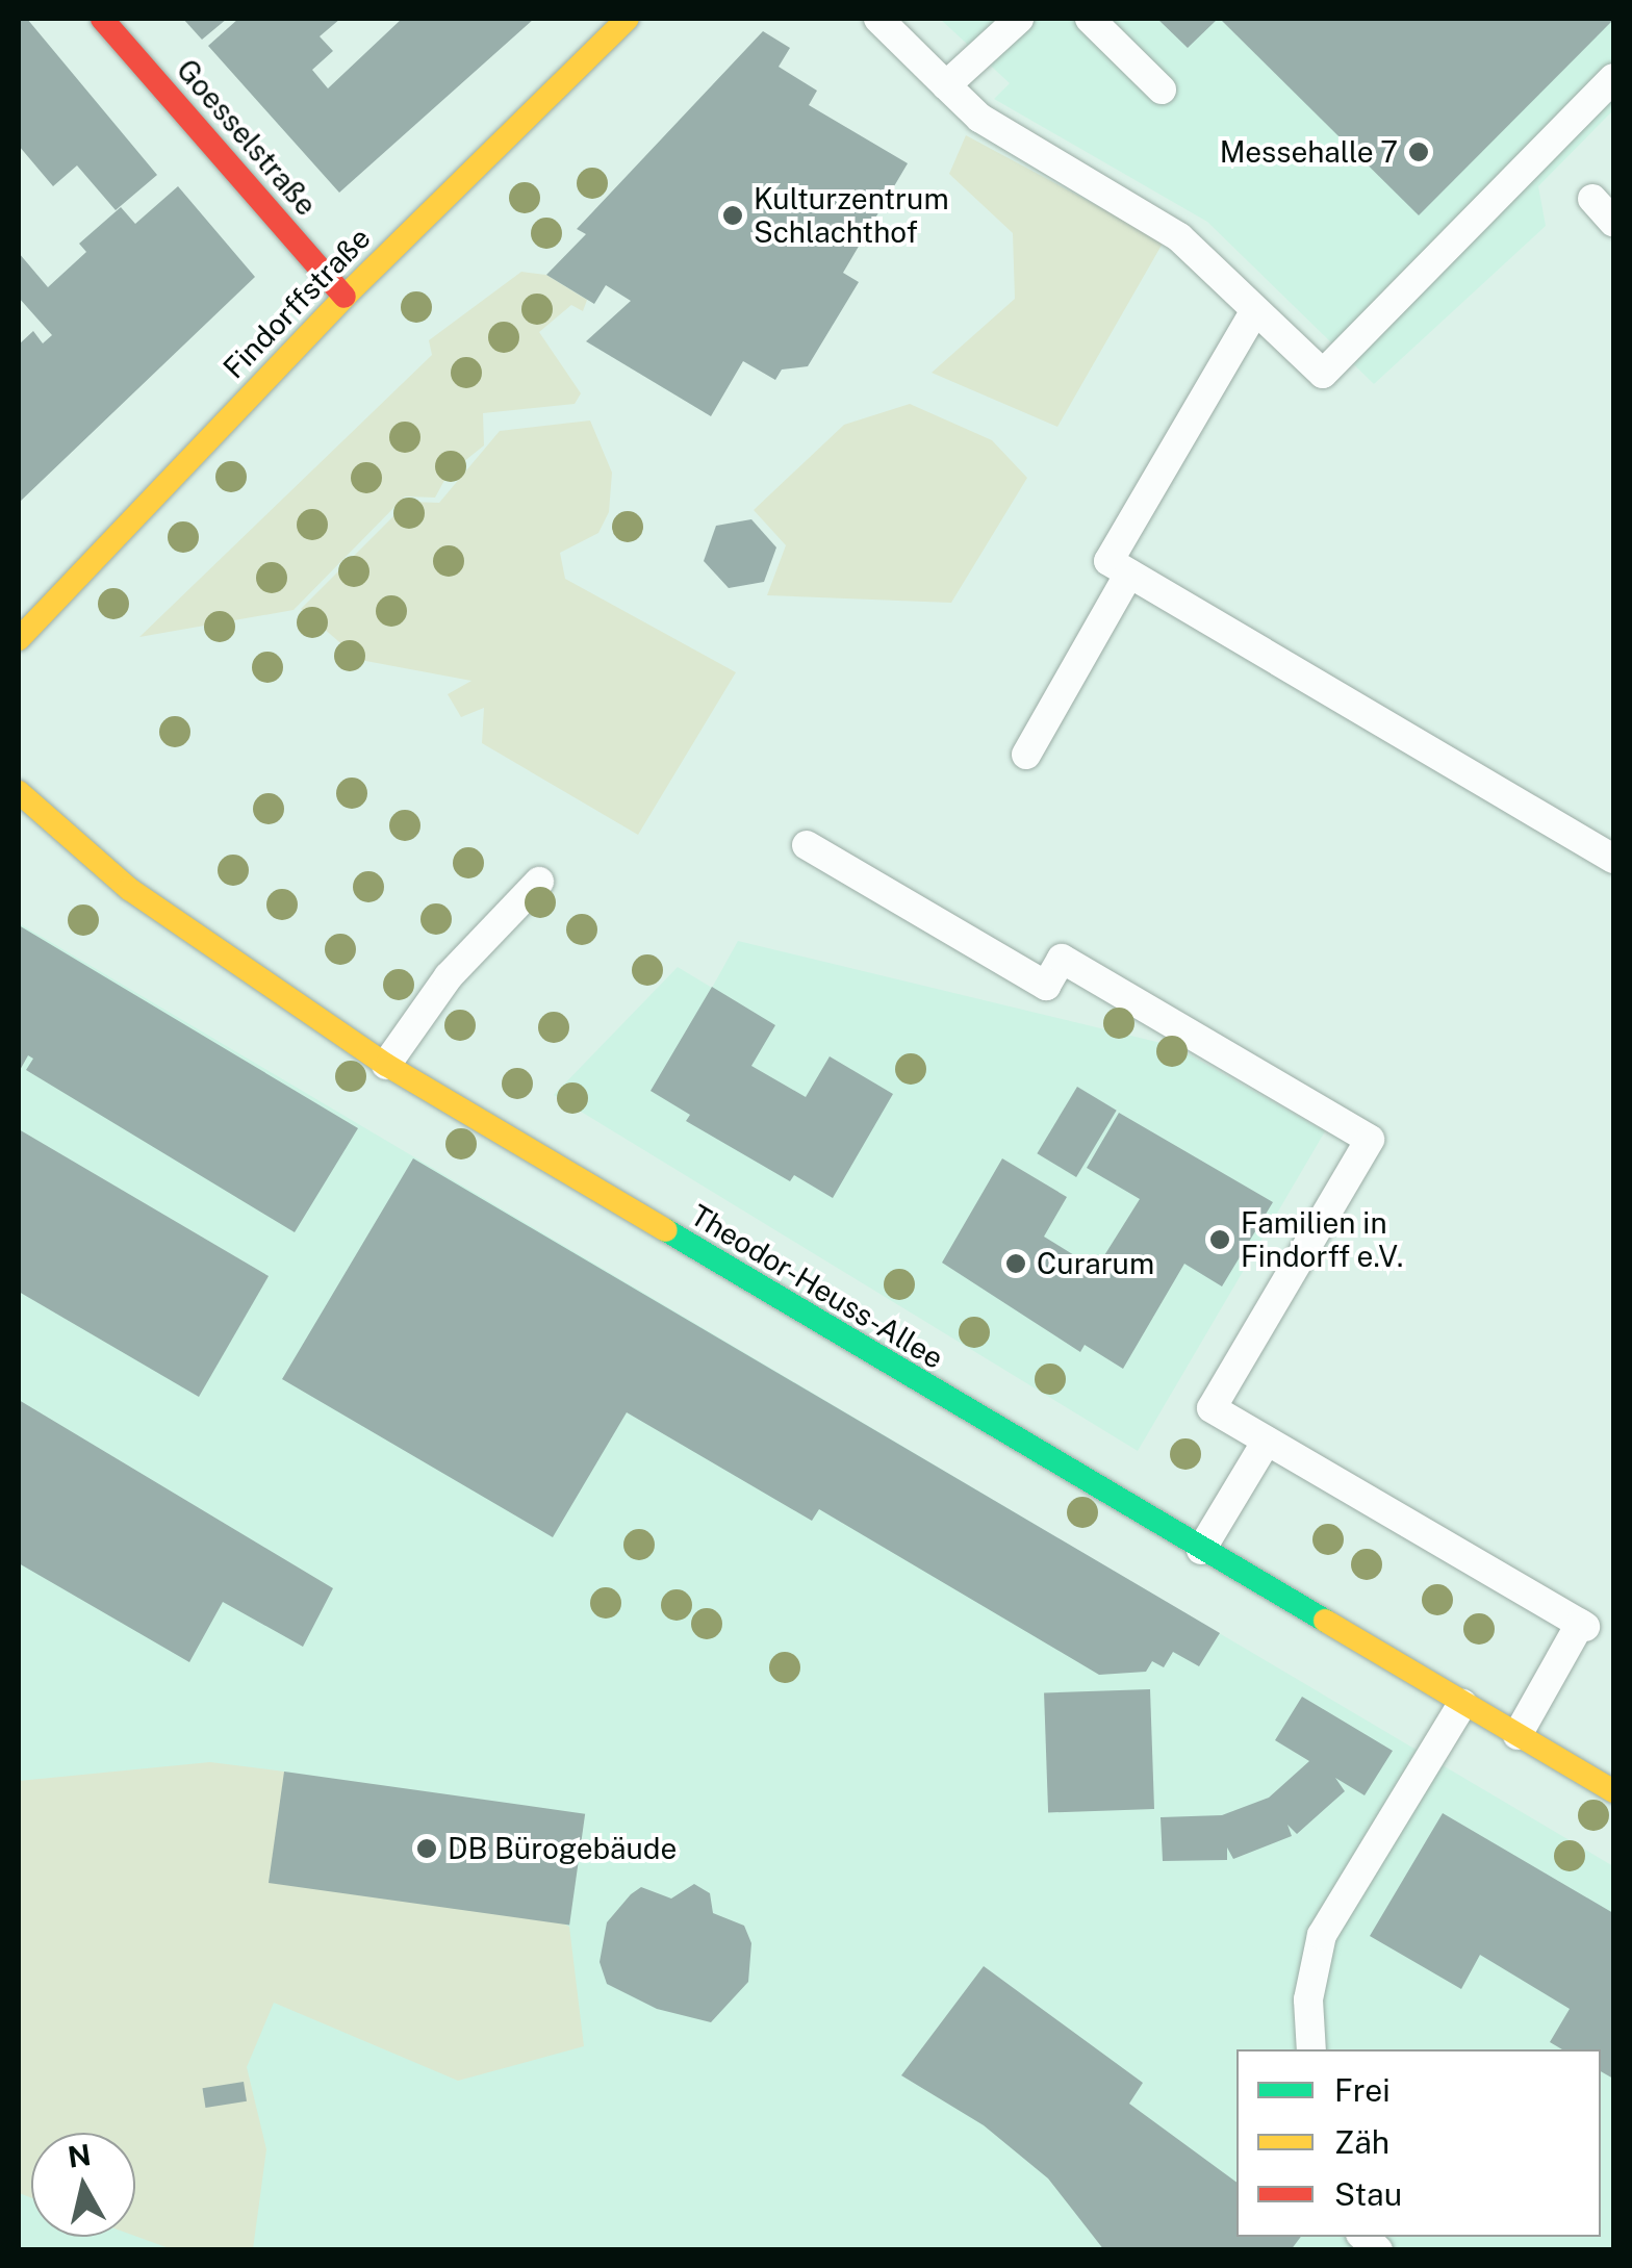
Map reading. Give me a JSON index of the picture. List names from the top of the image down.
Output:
{
  "streets": {
    "street": ["Goesselstraße", "Findorffstraße", "Theodor-Heuss-Allee"]
  },
  "crossings": [
    ["Goesselstraße", "Findorffstraße"]
  ],
  "places": [
    "Messehalle 7",
    "Kulturzentrum Schlachthof",
    "Familien in Findorff e.V.",
    "Curarum",
    "DB Bürogebäude"
  ],
  "legend": ["Frei", "Zäh", "Stau"],
  "north": "top"
}
